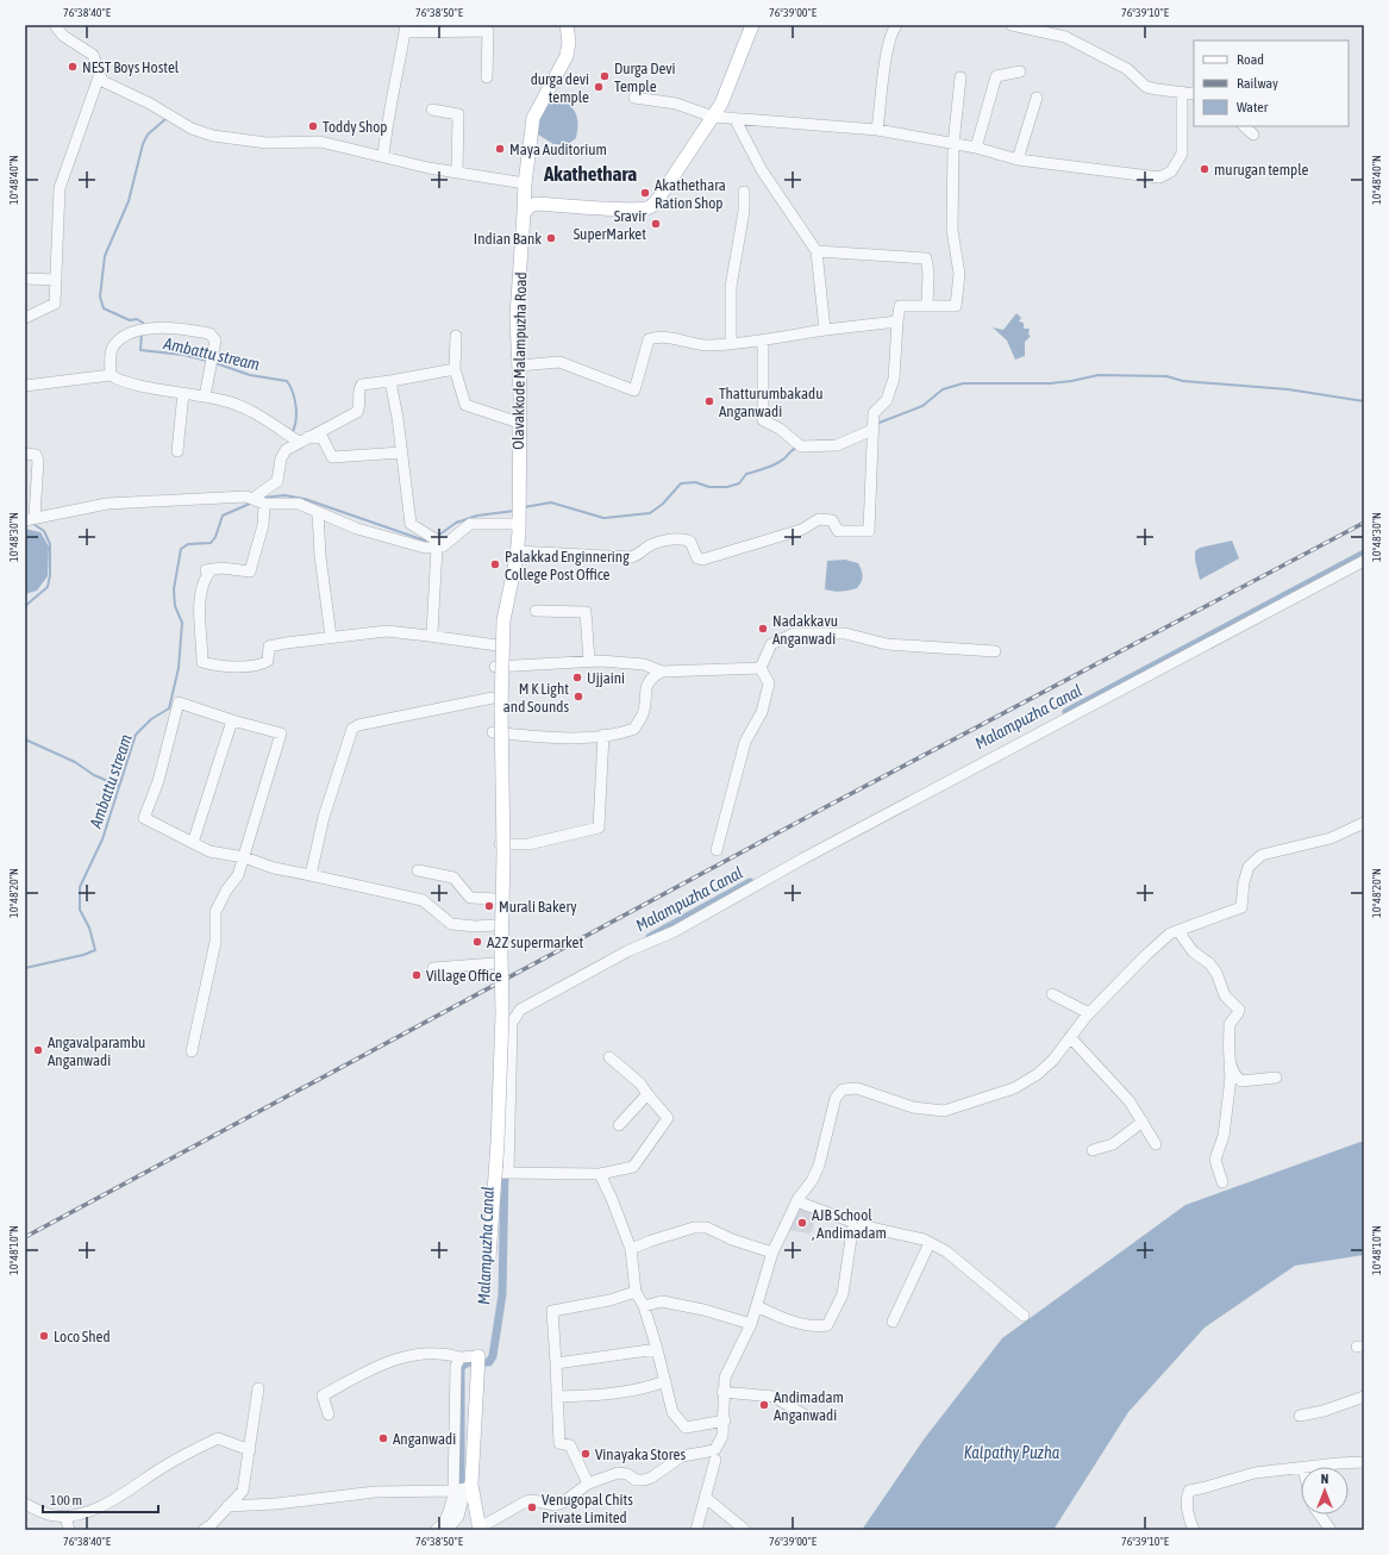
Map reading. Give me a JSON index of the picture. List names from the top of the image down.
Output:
{
  "streets": {
    "main road": ["Olavakkode Malampuzha Road"]
  },
  "districts": ["Akathethara"],
  "water": ["Ambattu stream", "Malampuzha Canal", "Kalpathy Puzha"],
  "places": [
    "NEST Boys Hostel",
    "Durga Devi Temple",
    "durga devi temple",
    "Toddy Shop",
    "Maya Auditorium",
    "murugan temple",
    "Akathethara Ration Shop",
    "Sravir SuperMarket",
    "Indian Bank",
    "Thatturumbakadu Anganwadi",
    "Palakkad Enginnering College Post Office",
    "Nadakkavu Anganwadi",
    "Ujjaini",
    "M K Light and Sounds",
    "Murali Bakery",
    "A2Z supermarket",
    "Village Office",
    "Angavalparambu Anganwadi",
    "AJB School , Andimadam",
    "Loco Shed",
    "Andimadam Anganwadi",
    "Anganwadi",
    "Vinayaka Stores",
    "Venugopal Chits Private Limited"
  ],
  "legend": ["Road", "Railway", "Water"],
  "scale_bar": "100 m",
  "north": "top",
  "coordinates": [
    "76°38'40\"E",
    "76°38'50\"E",
    "76°39'00\"E",
    "76°39'10\"E",
    "10°48'40\"N",
    "10°48'30\"N",
    "10°48'20\"N",
    "10°48'10\"N"
  ]
}
